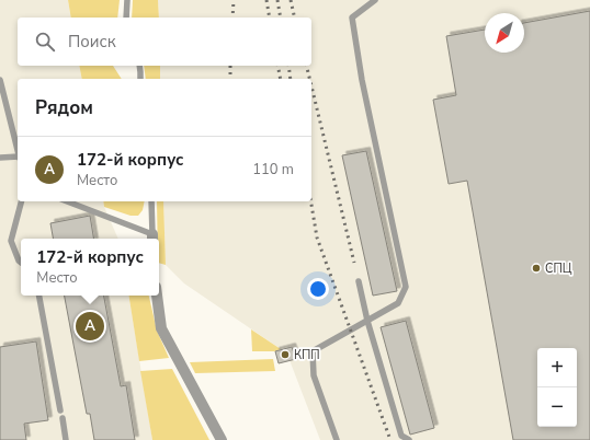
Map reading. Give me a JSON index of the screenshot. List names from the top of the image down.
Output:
{
  "places": ["СПЦ", "КПП"],
  "north": "bottom left",
  "page": {
    "search": "Поиск",
    "heading": "Рядом",
    "list": [
      {
        "mark": "A",
        "name": "172-й корпус",
        "note": "Место",
        "value": "110 m"
      }
    ],
    "popup": ["172-й корпус", "Место"],
    "pins": "A",
    "map_buttons": ["+", "−"]
  }
}
